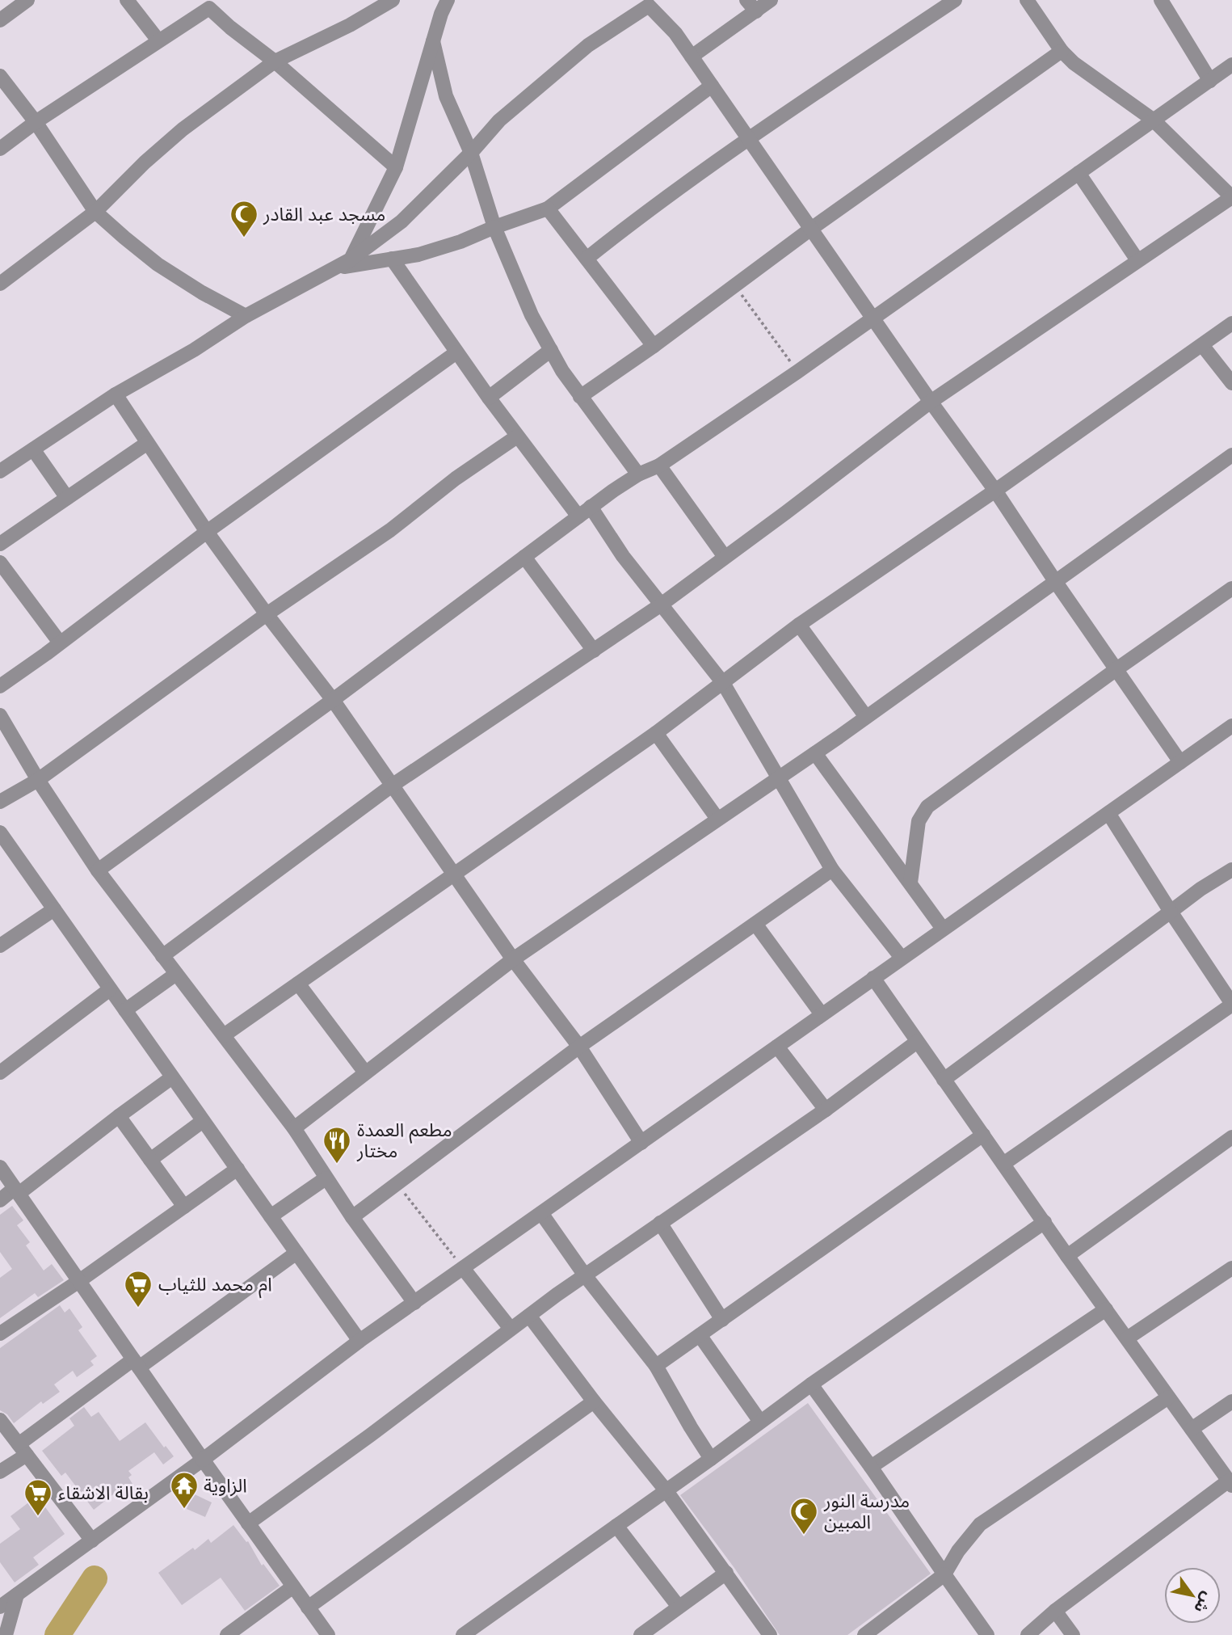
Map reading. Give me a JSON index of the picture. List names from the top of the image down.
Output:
{
  "places": {
    "mosque": ["مسجد عبد القادر", "مدرسة النور المبين"],
    "restaurant": ["مطعم العمدة مختار"],
    "supermarket": ["ام محمد للثياب", "بقالة الاشقاء"],
    "temple": ["الزاوية"]
  },
  "north": "bottom right"
}
